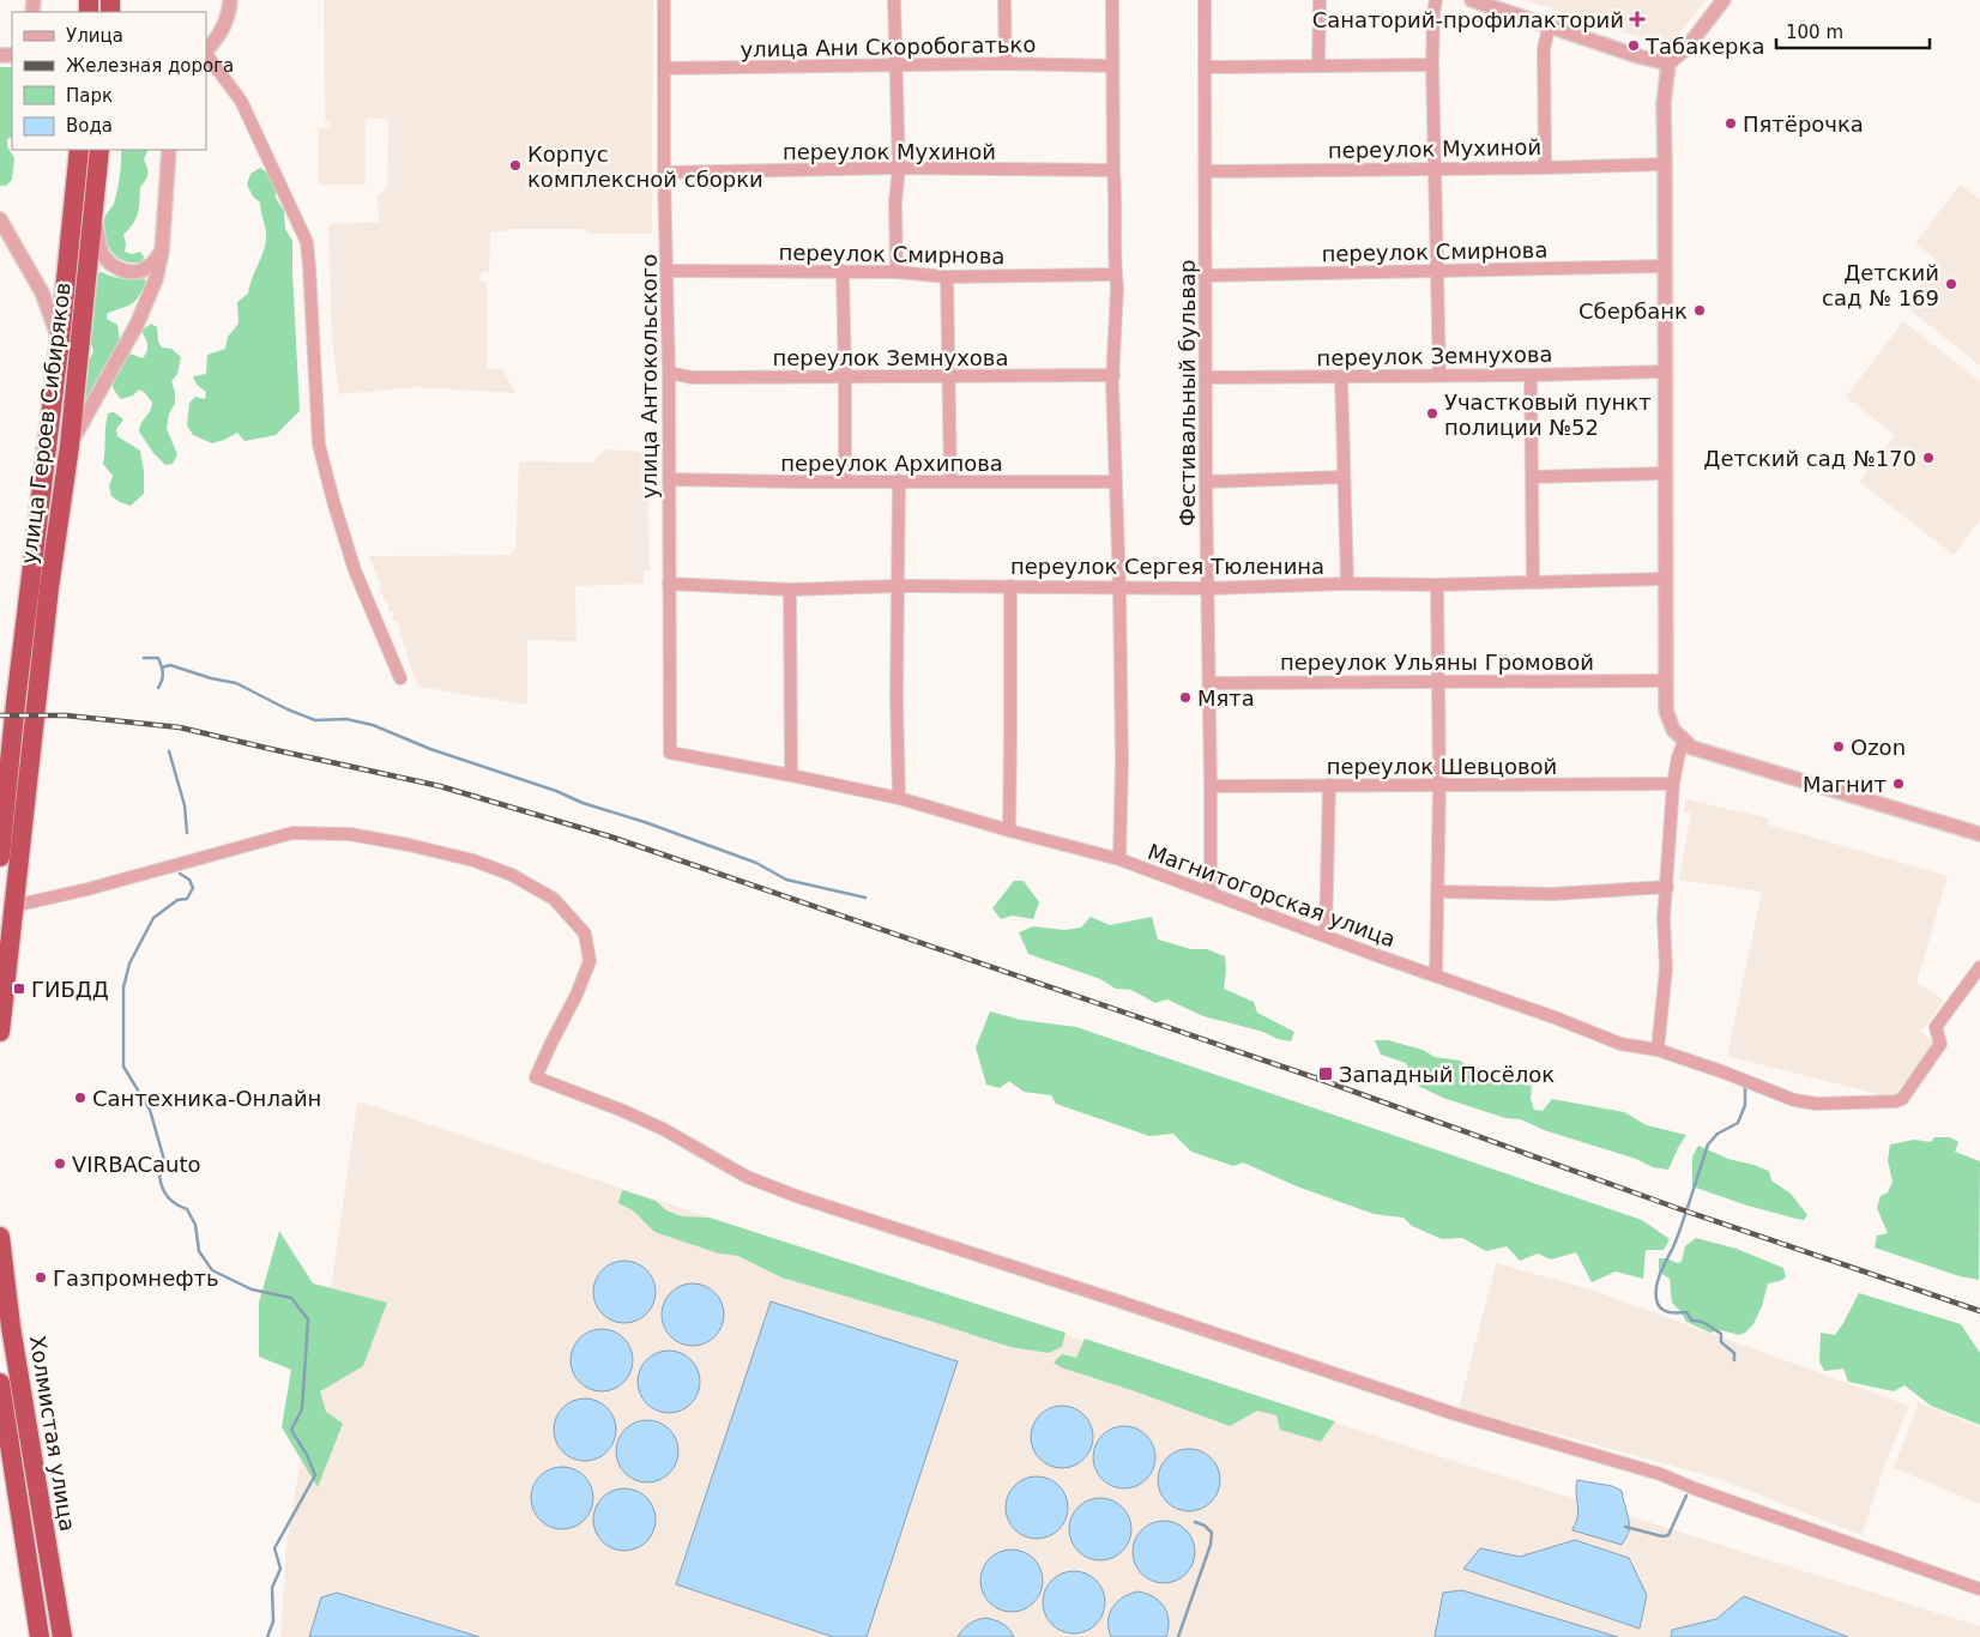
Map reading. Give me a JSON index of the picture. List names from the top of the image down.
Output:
{
  "streets": {
    "highway": ["улица Героев Сибиряков", "Холмистая улица"],
    "street": [
      "улица Ани Скоробогатько",
      "переулок Мухиной",
      "переулок Смирнова",
      "переулок Земнухова",
      "улица Антокольского",
      "Фестивальный бульвар",
      "переулок Архипова",
      "переулок Сергея Тюленина",
      "переулок Ульяны Громовой",
      "переулок Шевцовой",
      "Магнитогорская улица"
    ]
  },
  "crossings": [
    ["улица Ани Скоробогатько", "улица Антокольского"],
    ["переулок Мухиной", "улица Антокольского"],
    ["переулок Мухиной", "Фестивальный бульвар"],
    ["переулок Смирнова", "улица Антокольского"],
    ["переулок Смирнова", "Фестивальный бульвар"],
    ["переулок Земнухова", "улица Антокольского"],
    ["переулок Земнухова", "Фестивальный бульвар"],
    ["улица Антокольского", "переулок Архипова"],
    ["улица Антокольского", "переулок Сергея Тюленина"],
    ["улица Антокольского", "Магнитогорская улица"],
    ["Фестивальный бульвар", "переулок Сергея Тюленина"],
    ["Фестивальный бульвар", "переулок Ульяны Громовой"],
    ["Фестивальный бульвар", "переулок Шевцовой"],
    ["Фестивальный бульвар", "Магнитогорская улица"]
  ],
  "places": {
    "health": ["Cанаторий-профилакторий"],
    "other": [
      "Табакерка",
      "Пятёрочка",
      "Корпус комплексной сборки",
      "Детский сад № 169",
      "Сбербанк",
      "Участковый пункт полиции №52",
      "Детский сад №170",
      "Мята",
      "Ozon",
      "Магнит",
      "Сантехника-Онлайн",
      "VIRBACauto",
      "Газпромнефть"
    ],
    "transit": ["ГИБДД", "Западный Посёлок"]
  },
  "legend": [
    "Улица",
    "Железная дорога",
    "Парк",
    "Вода"
  ],
  "scale_bar": "100 m"
}
